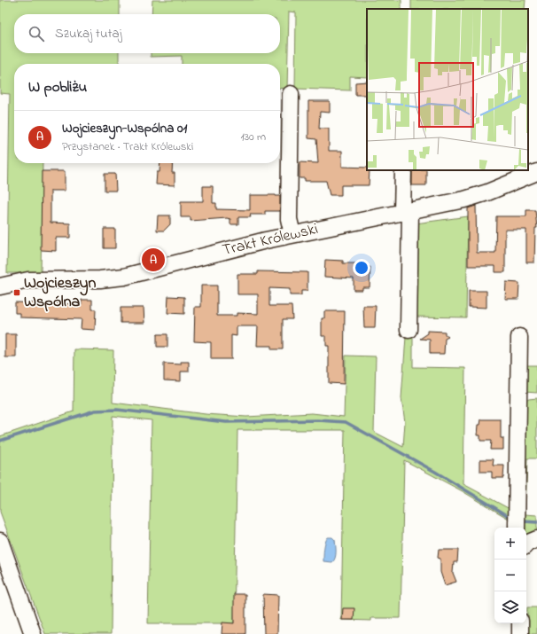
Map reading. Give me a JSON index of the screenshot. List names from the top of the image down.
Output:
{
  "streets": {
    "street": ["Trakt Królewski"]
  },
  "places": {
    "transit": ["Wojcieszyn Wspólna"]
  },
  "page": {
    "search": "Szukaj tutaj",
    "heading": "W pobliżu",
    "list": [
      {
        "mark": "A",
        "name": "Wojcieszyn-Wspólna 01",
        "note": "Przystanek · Trakt Królewski",
        "value": "130 m"
      }
    ],
    "pins": "A",
    "map_buttons": ["+", "−"]
  }
}
